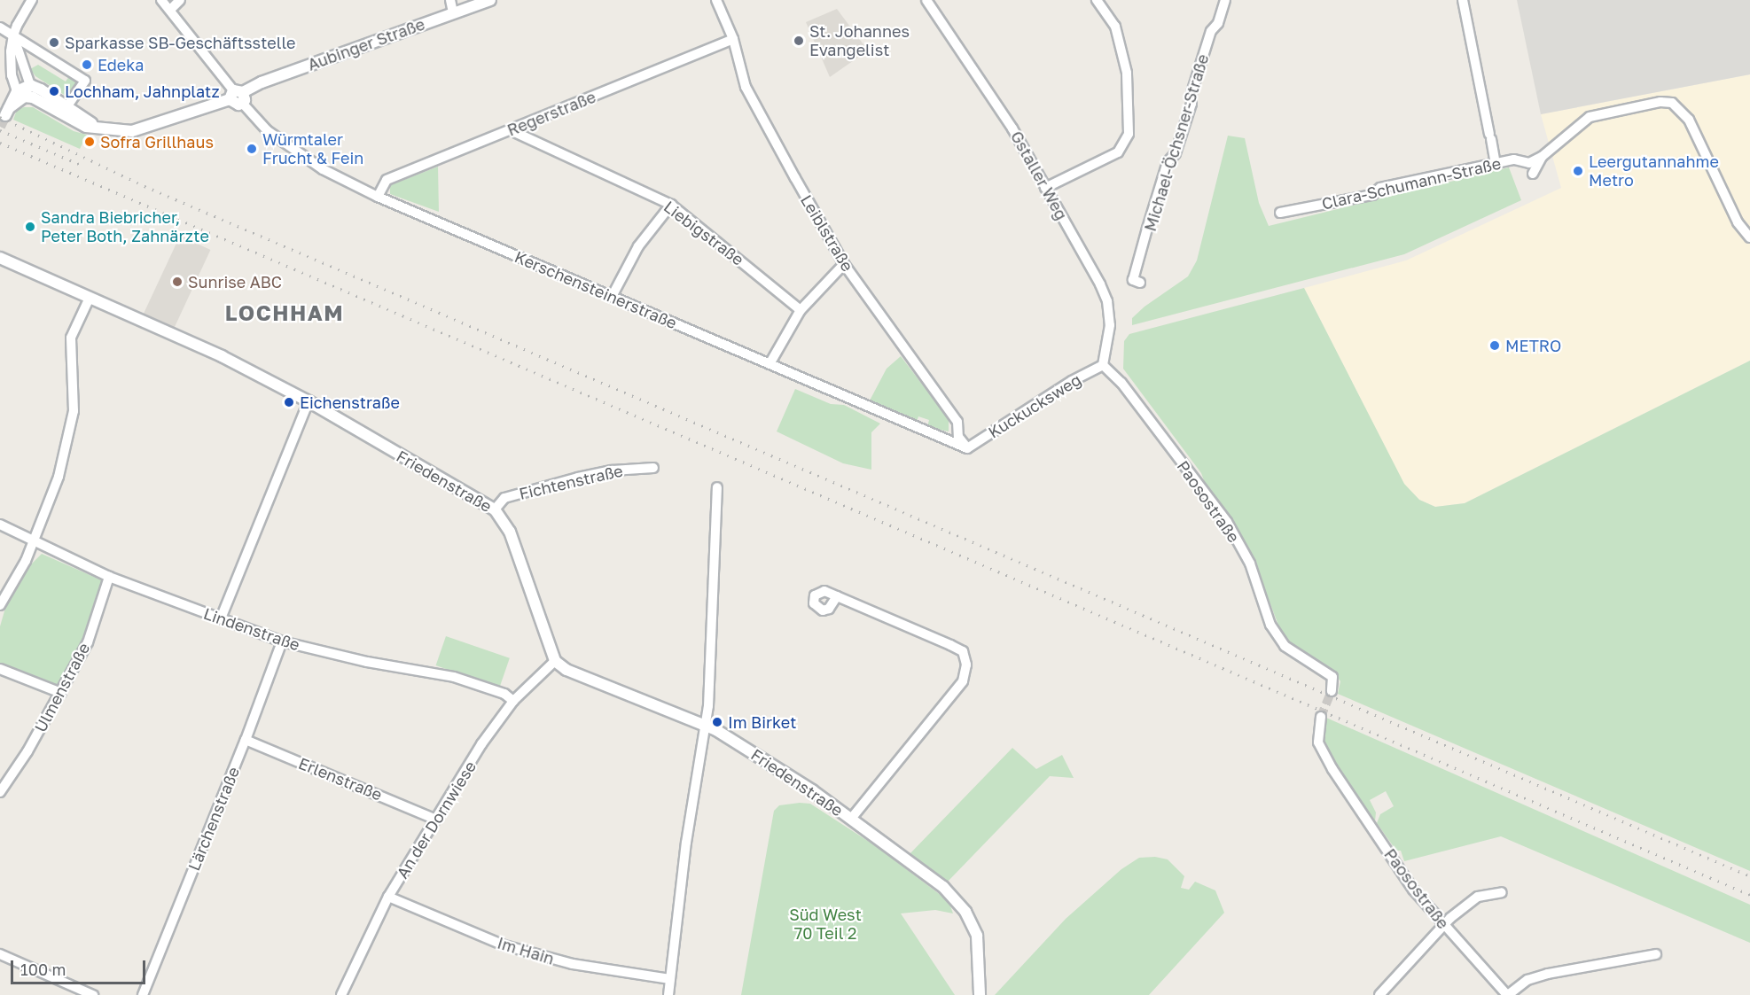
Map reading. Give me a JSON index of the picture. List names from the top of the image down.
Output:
{
  "streets": {
    "street": [
      "Aubinger Straße",
      "Regerstraße",
      "Michael-Öchsner-Straße",
      "Gstaller Weg",
      "Clara-Schumann-Straße",
      "Liebigstraße",
      "Leiblstraße",
      "Kerschensteinerstraße",
      "Kuckucksweg",
      "Friedenstraße",
      "Fichtenstraße",
      "Paosostraße",
      "Lindenstraße",
      "Ulmenstraße",
      "Erlenstraße",
      "Lärchenstraße",
      "An der Dornwiese",
      "Im Hain"
    ]
  },
  "crossings": [
    ["Aubinger Straße", "Kerschensteinerstraße"],
    ["Regerstraße", "Liebigstraße"],
    ["Regerstraße", "Leiblstraße"],
    ["Regerstraße", "Kerschensteinerstraße"],
    ["Gstaller Weg", "Kuckucksweg"],
    ["Gstaller Weg", "Paosostraße"],
    ["Leiblstraße", "Kerschensteinerstraße"],
    ["Leiblstraße", "Kuckucksweg"],
    ["Kerschensteinerstraße", "Kuckucksweg"],
    ["Kuckucksweg", "Paosostraße"],
    ["Friedenstraße", "Fichtenstraße"],
    ["Friedenstraße", "An der Dornwiese"],
    ["Lindenstraße", "Ulmenstraße"],
    ["Lindenstraße", "Lärchenstraße"],
    ["Lindenstraße", "An der Dornwiese"],
    ["Erlenstraße", "Lärchenstraße"],
    ["Erlenstraße", "An der Dornwiese"],
    ["An der Dornwiese", "Im Hain"]
  ],
  "districts": ["LOCHHAM"],
  "parks": ["Süd West 70 Teil 2"],
  "places": [
    "St. Johannes Evangelist",
    "Sparkasse SB-Geschäftsstelle",
    "Edeka",
    "Lochham, Jahnplatz",
    "Sofra Grillhaus",
    "Würmtaler Frucht & Fein",
    "Leergutannahme Metro",
    "Sandra Biebricher, Peter Both, Zahnärzte",
    "Sunrise ABC",
    "METRO",
    "Eichenstraße",
    "Im Birket"
  ],
  "scale_bar": "100 m"
}
